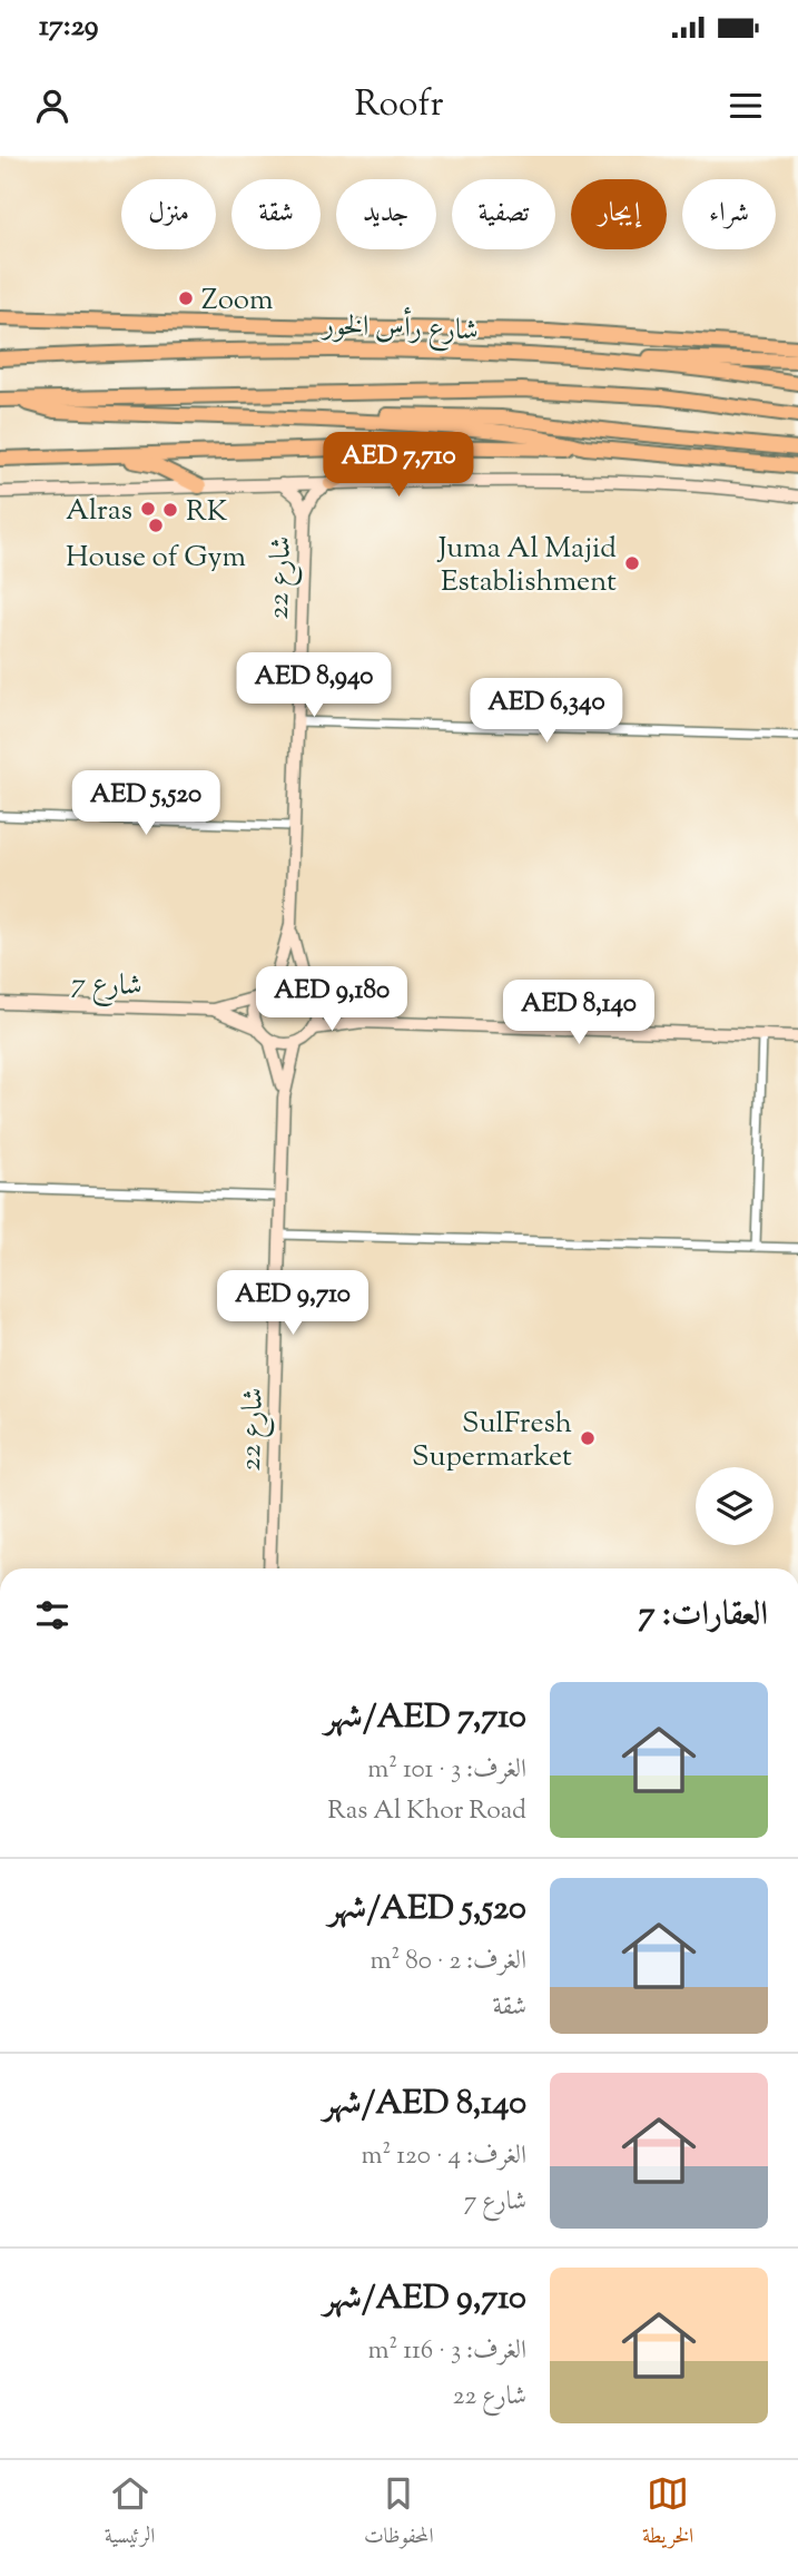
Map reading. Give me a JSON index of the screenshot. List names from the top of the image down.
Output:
{
  "streets": {
    "highway": ["شارع رأس الخور"],
    "street": ["شارع 22", "شارع 7"]
  },
  "crossings": [
    ["شارع 22", "شارع 7"]
  ],
  "places": [
    "Zoom",
    "Alras",
    "RK",
    "House of Gym",
    "Juma Al Majid Establishment",
    "SulFresh Supermarket"
  ],
  "page": {
    "status": "17:29",
    "header": "Roofr",
    "chip": [
      "شراء",
      "إيجار",
      "تصفية",
      "جديد",
      "شقة",
      "منزل"
    ],
    "price": [
      "AED 7,710",
      "AED 8,940",
      "AED 6,340",
      "AED 5,520",
      "AED 9,180",
      "AED 8,140",
      "AED 9,710"
    ],
    "heading": "العقارات: 7",
    "list": [
      {
        "name": "AED 7,710/شهر",
        "note": "الغرف: 3 · 101 m² · Ras Al Khor Road"
      },
      {
        "name": "AED 5,520/شهر",
        "note": "الغرف: 2 · 80 m² · شقة"
      },
      {
        "name": "AED 8,140/شهر",
        "note": "الغرف: 4 · 120 m² · شارع 7"
      },
      {
        "name": "AED 9,710/شهر",
        "note": "الغرف: 3 · 116 m² · شارع 22"
      }
    ],
    "tabs": ["الخريطة", "المحفوظات", "الرئيسية"]
  }
}
